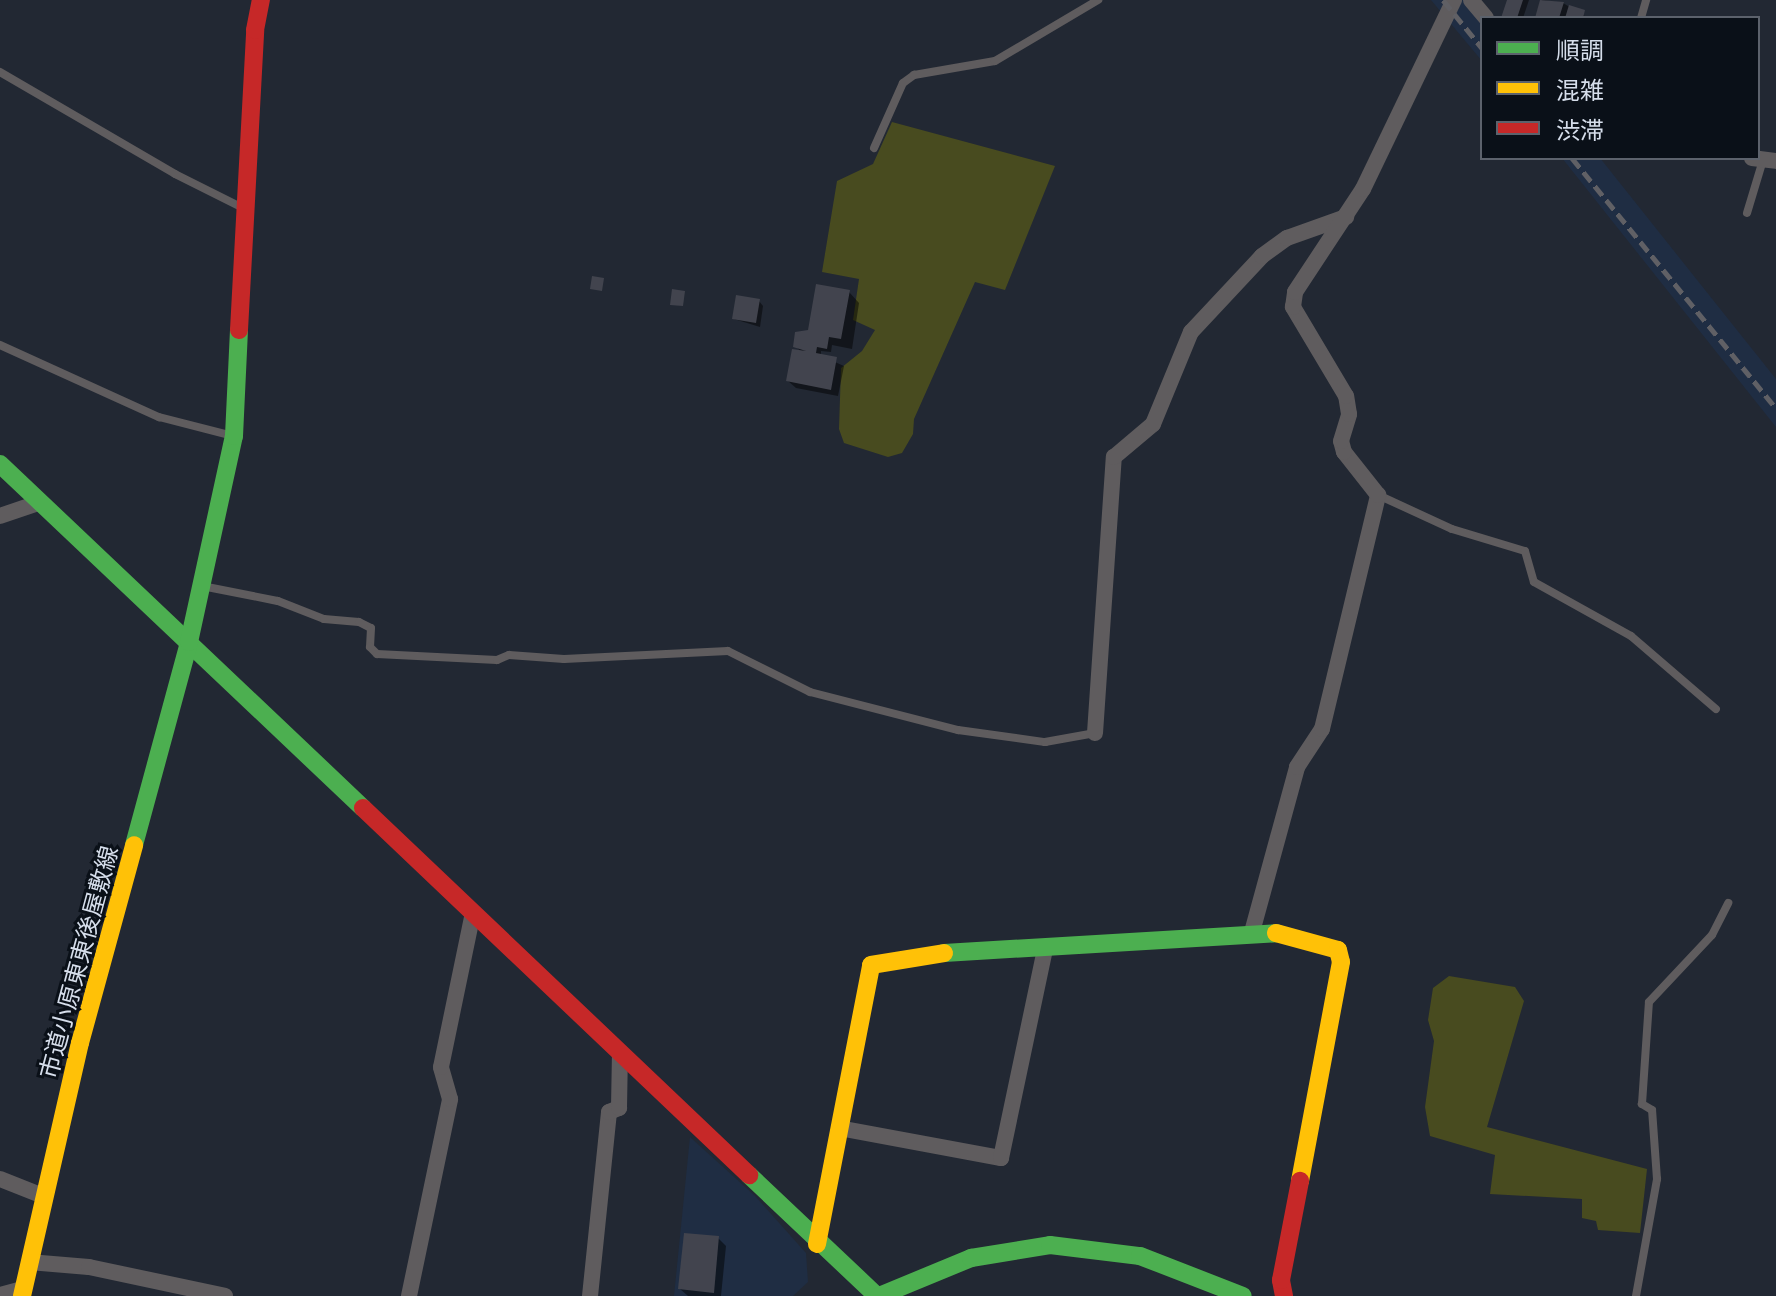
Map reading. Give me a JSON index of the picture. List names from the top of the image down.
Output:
{
  "streets": {
    "street": ["市道小原東東後屋敷線"]
  },
  "legend": ["順調", "混雑", "渋滞"]
}
